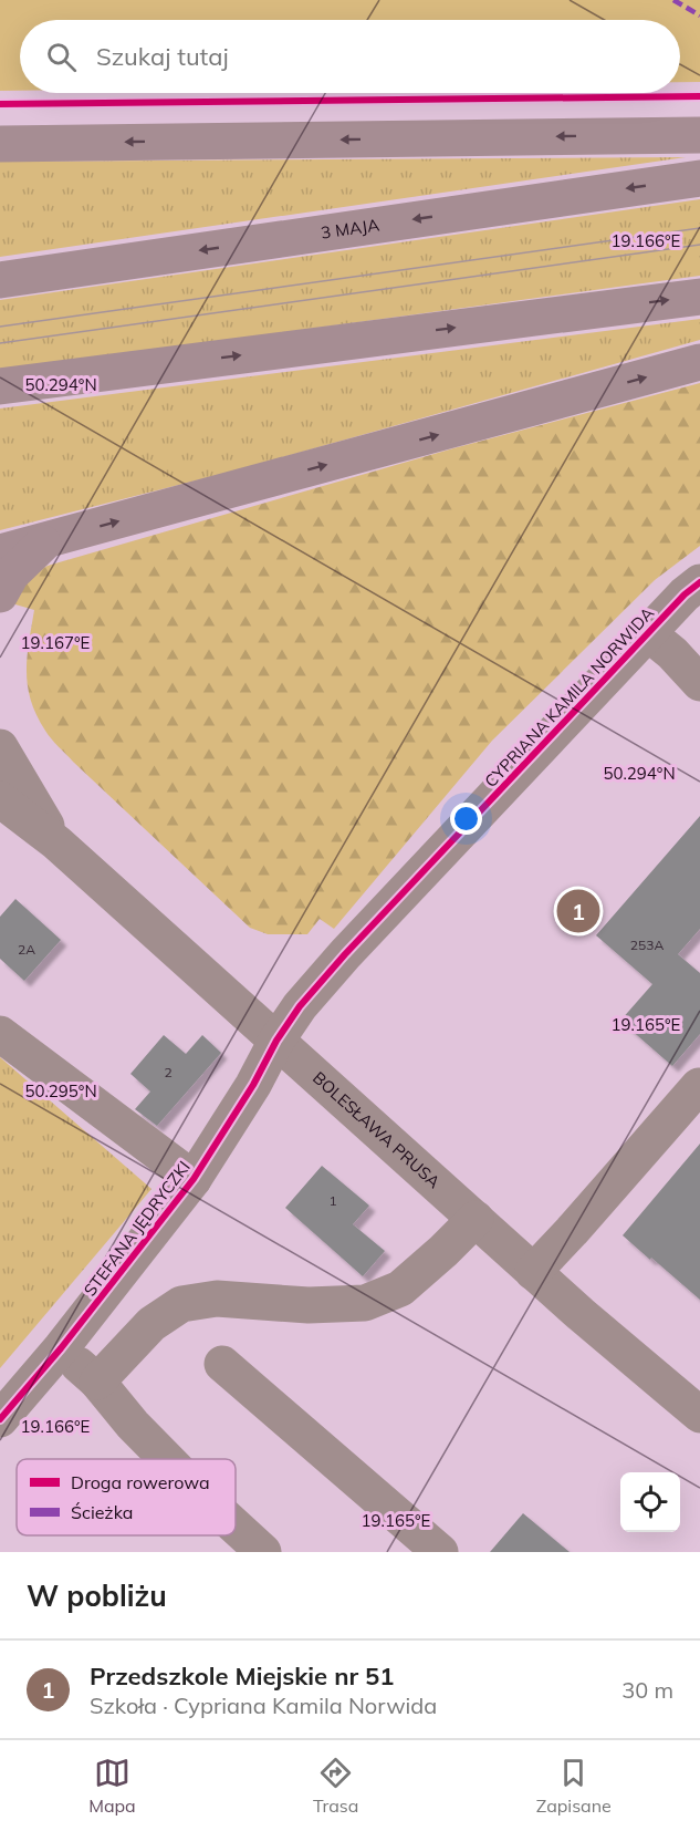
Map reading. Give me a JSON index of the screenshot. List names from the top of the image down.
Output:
{
  "streets": {
    "main road": ["3 MAJA"],
    "street": ["CYPRIANA KAMILA NORWIDA", "BOLESŁAWA PRUSA", "STEFANA JĘDRYCZKI"]
  },
  "crossings": [
    ["CYPRIANA KAMILA NORWIDA", "BOLESŁAWA PRUSA"],
    ["CYPRIANA KAMILA NORWIDA", "STEFANA JĘDRYCZKI"],
    ["BOLESŁAWA PRUSA", "STEFANA JĘDRYCZKI"]
  ],
  "house_numbers": [
    "253A",
    "2A",
    "2",
    "1"
  ],
  "legend": ["Droga rowerowa", "Ścieżka"],
  "page": {
    "search": "Szukaj tutaj",
    "pins": "1",
    "heading": "W pobliżu",
    "list": [
      {
        "mark": "1",
        "name": "Przedszkole Miejskie nr 51",
        "note": "Szkoła · Cypriana Kamila Norwida",
        "value": "30 m"
      }
    ],
    "nav": ["Mapa", "Trasa", "Zapisane"]
  },
  "coordinates": [
    "19.166°E",
    "50.294°N",
    "19.167°E",
    "19.165°E",
    "50.295°N"
  ]
}
